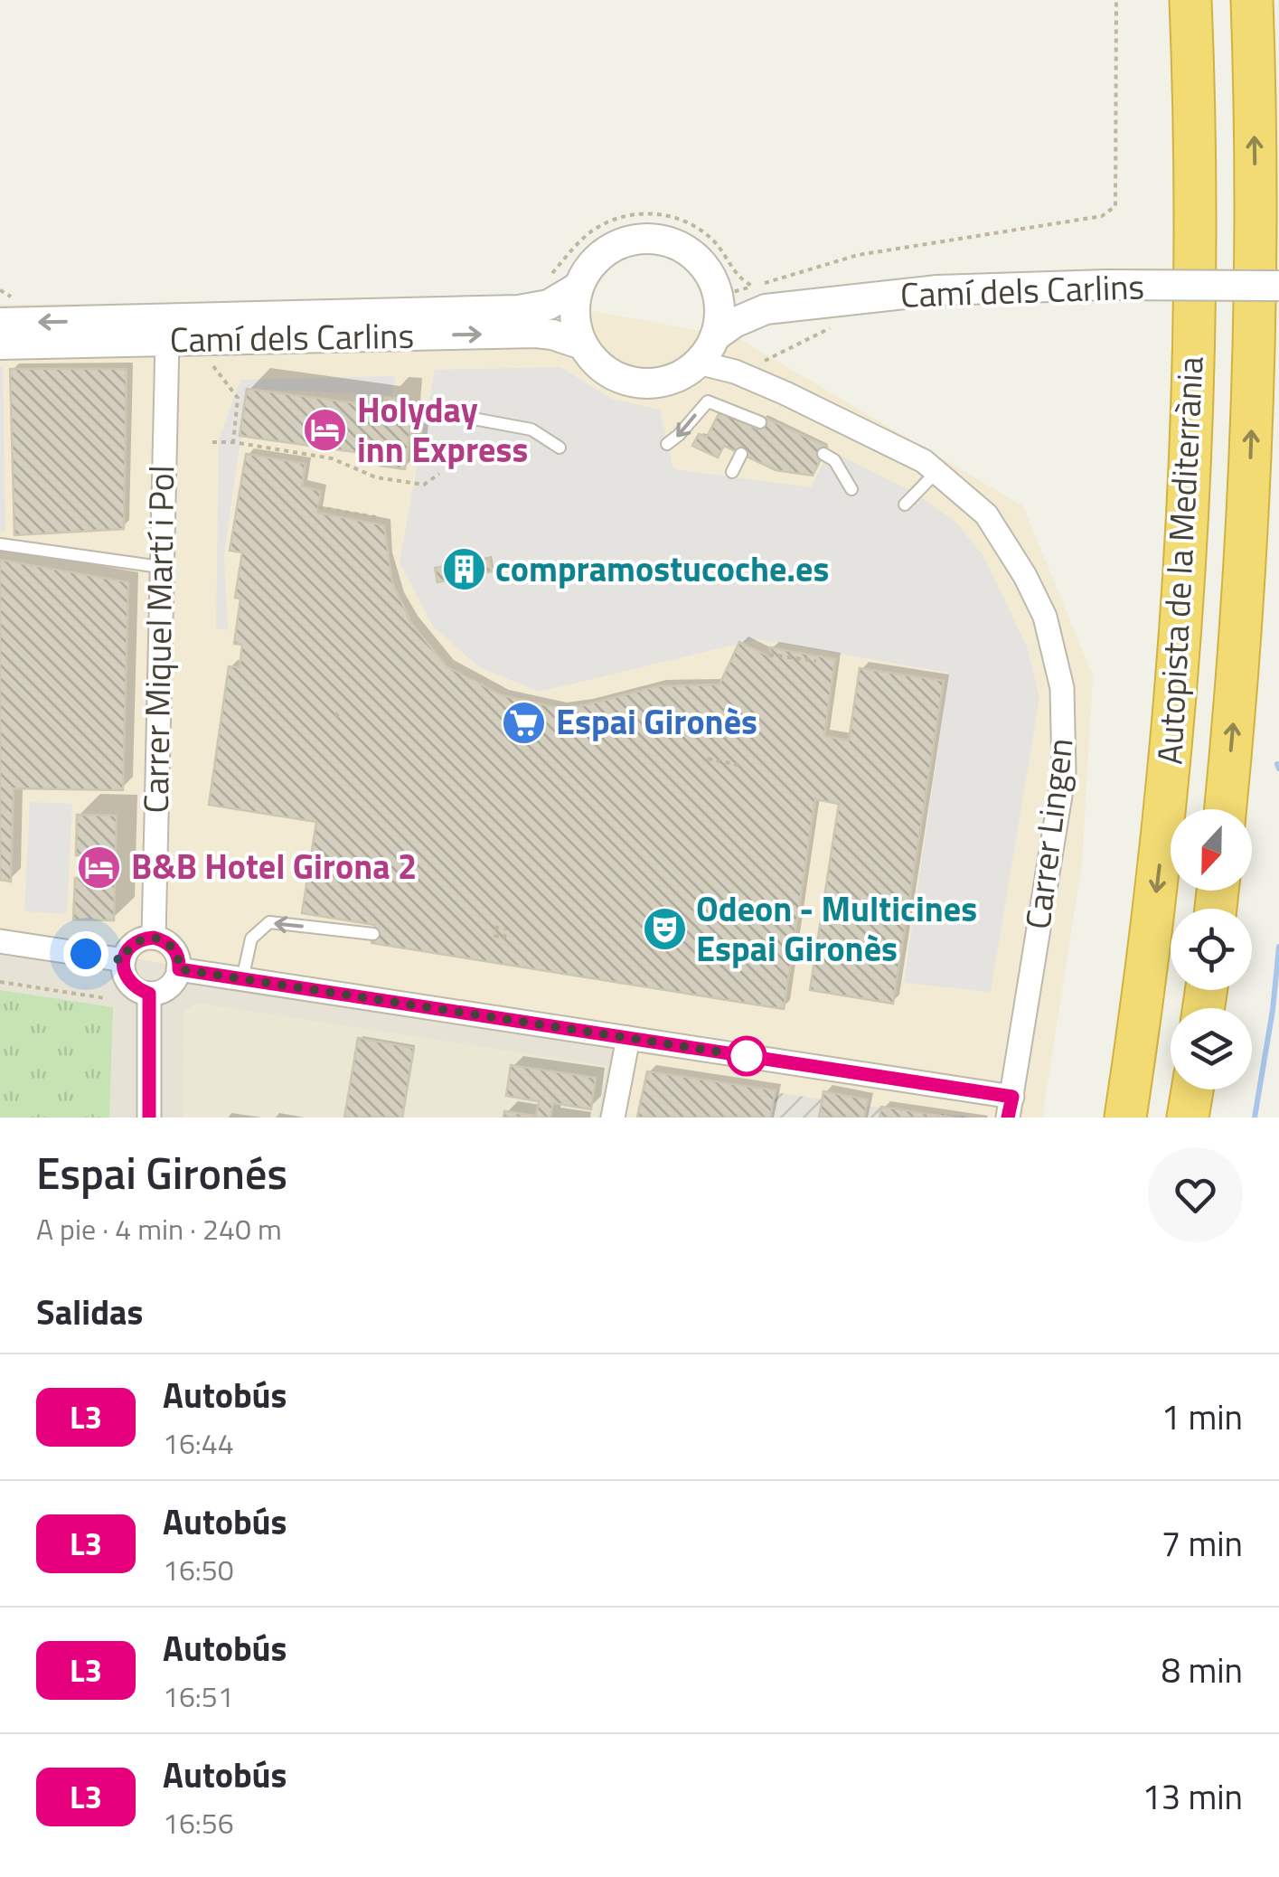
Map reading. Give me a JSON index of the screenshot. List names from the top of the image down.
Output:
{
  "streets": {
    "highway": ["Autopista de la Mediterrània"],
    "street": ["Camí dels Carlins", "Carrer Miquel Martí i Pol", "Carrer Lingen"]
  },
  "crossings": [
    ["Camí dels Carlins", "Carrer Miquel Martí i Pol"],
    ["Camí dels Carlins", "Carrer Lingen"]
  ],
  "places": {
    "hotel": ["Holyday inn Express", "B&B Hotel Girona 2"],
    "building": ["compramostucoche.es"],
    "supermarket": ["Espai Gironès"],
    "theatre": ["Odeon - Multicines Espai Gironès"]
  },
  "lines": ["bus line L3"],
  "north": "bottom",
  "page": {
    "heading": [
      ["Espai Gironés", "A pie · 4 min · 240 m"],
      "Salidas"
    ],
    "list": [
      {
        "mark": "L3",
        "name": "Autobús",
        "note": "16:44",
        "value": "1 min"
      },
      {
        "mark": "L3",
        "name": "Autobús",
        "note": "16:50",
        "value": "7 min"
      },
      {
        "mark": "L3",
        "name": "Autobús",
        "note": "16:51",
        "value": "8 min"
      },
      {
        "mark": "L3",
        "name": "Autobús",
        "note": "16:56",
        "value": "13 min"
      }
    ]
  }
}
